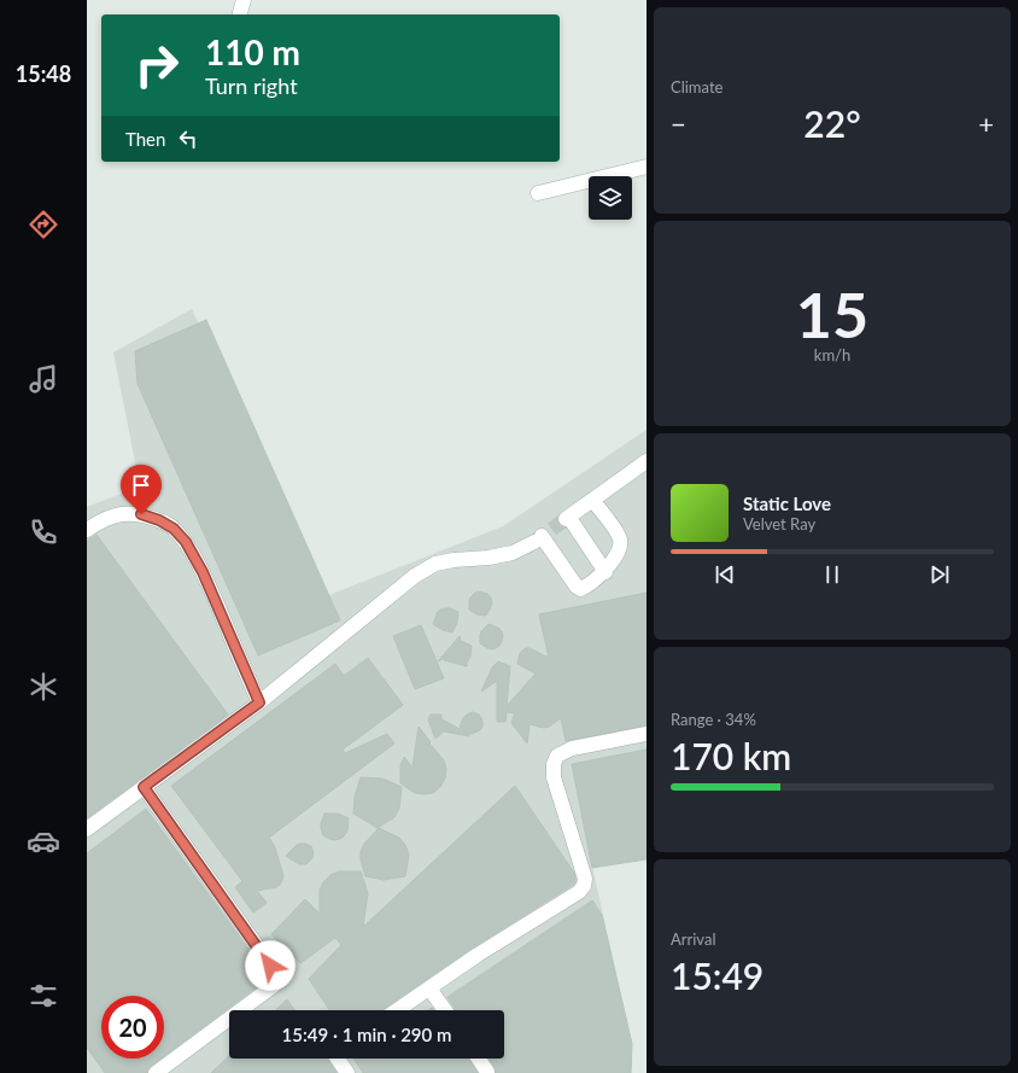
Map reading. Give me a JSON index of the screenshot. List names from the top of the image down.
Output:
{
  "page": {
    "tabs": "15:48",
    "tile": [
      "Climate",
      ["15", "km/h"],
      ["Range · 34%", "170 km"],
      ["Arrival", "15:49"]
    ],
    "turn": ["110 m", "Turn right"],
    "heat": ["−", "22°", "+"],
    "then": "Then",
    "song": ["Static Love", "Velvet Ray"],
    "limit": "20",
    "trip": "15:49 · 1 min · 290 m"
  }
}
